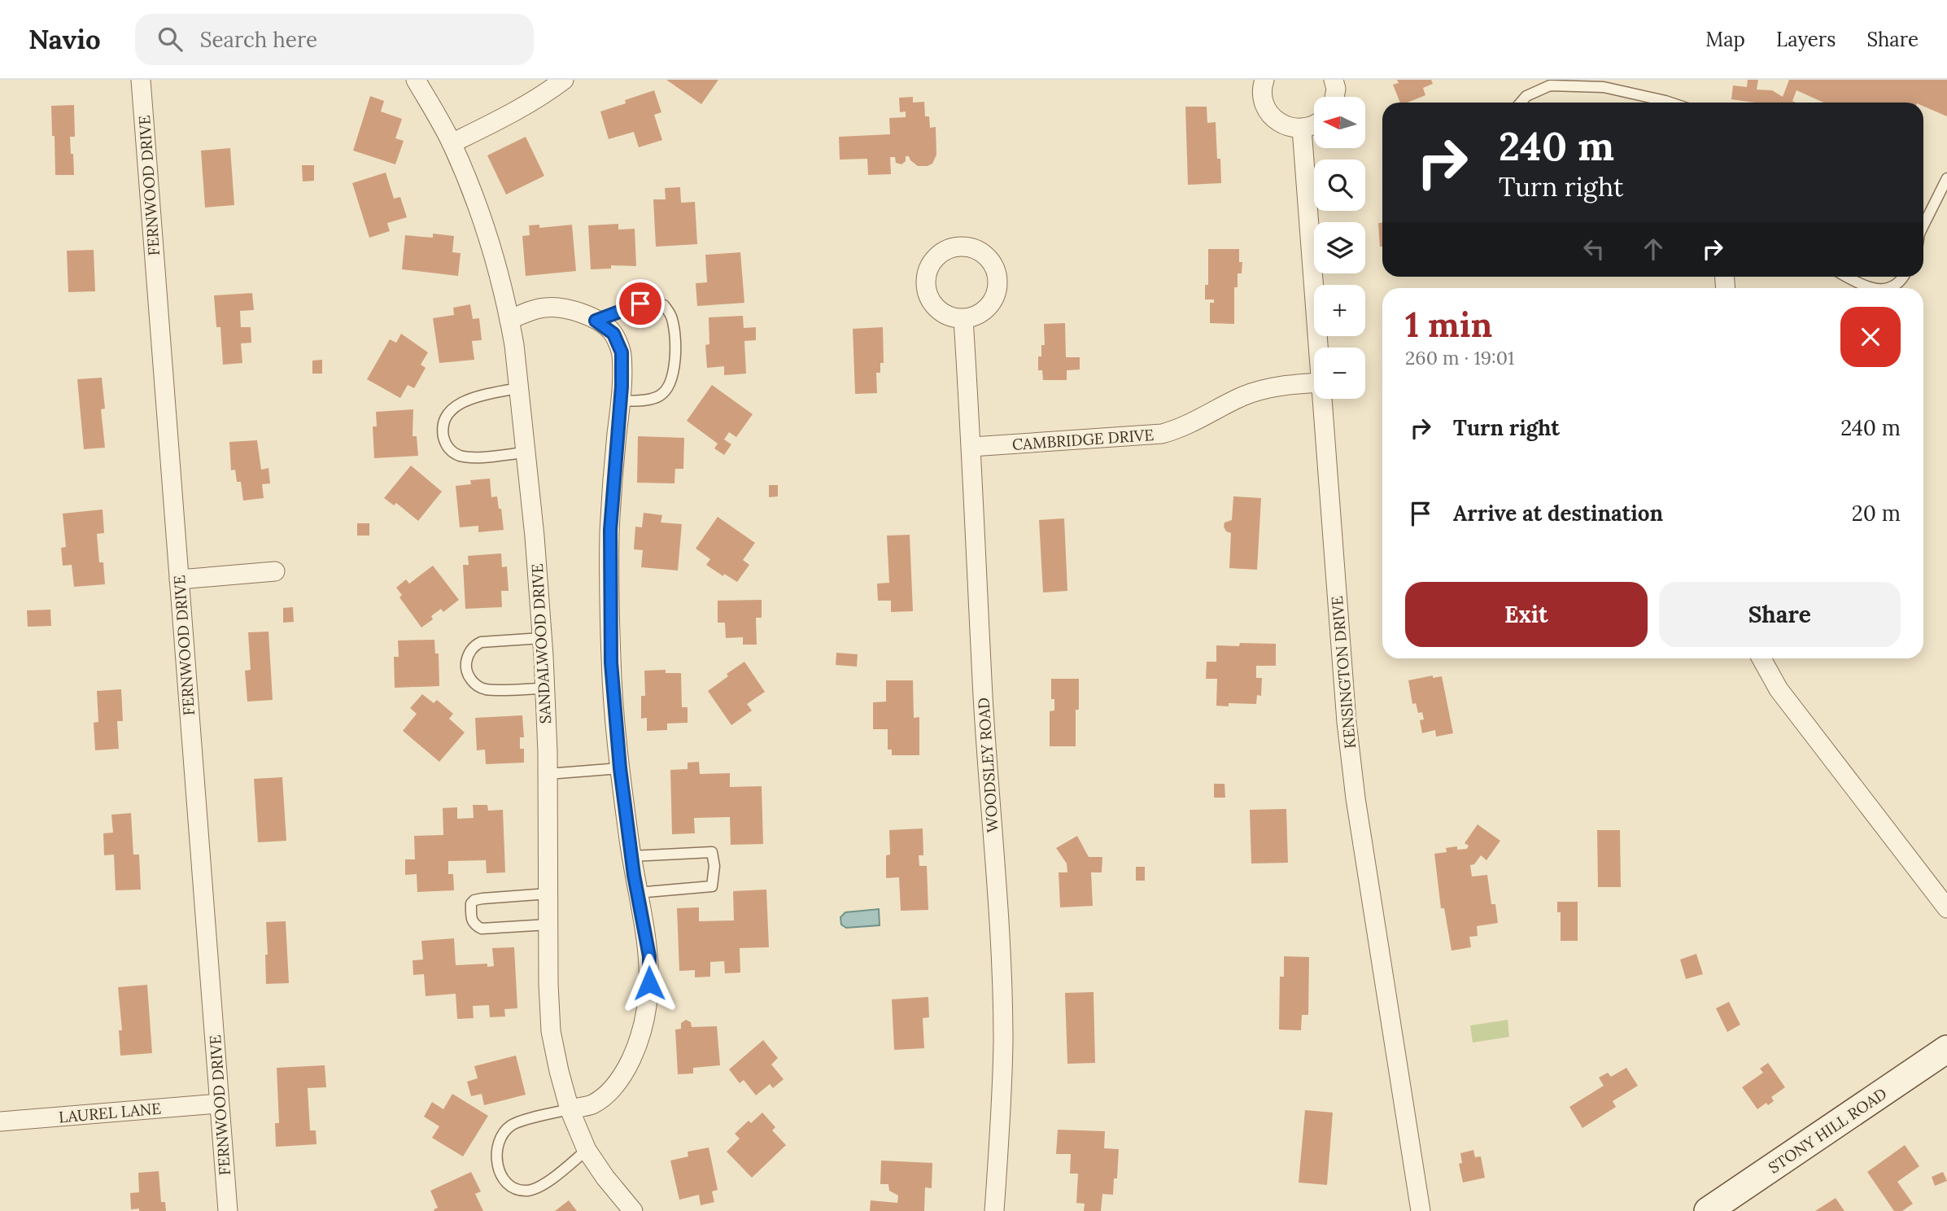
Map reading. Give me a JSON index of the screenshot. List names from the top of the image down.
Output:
{
  "streets": {
    "main road": ["STONY HILL ROAD"],
    "street": [
      "FERNWOOD DRIVE",
      "CAMBRIDGE DRIVE",
      "SANDALWOOD DRIVE",
      "KENSINGTON DRIVE",
      "WOODSLEY ROAD",
      "LAUREL LANE"
    ]
  },
  "crossings": [
    ["FERNWOOD DRIVE", "LAUREL LANE"],
    ["CAMBRIDGE DRIVE", "WOODSLEY ROAD"]
  ],
  "north": "left",
  "page": {
    "header": "Navio",
    "search": "Search here",
    "nav": ["Map", "Layers", "Share"],
    "map_buttons": ["+", "−"],
    "turn": ["240 m", "Turn right"],
    "heading": ["1 min", "260 m · 19:01"],
    "list": [
      {
        "name": "Turn right",
        "value": "240 m"
      },
      {
        "name": "Arrive at destination",
        "value": "20 m"
      }
    ],
    "buttons": ["Exit", "Share"]
  }
}
